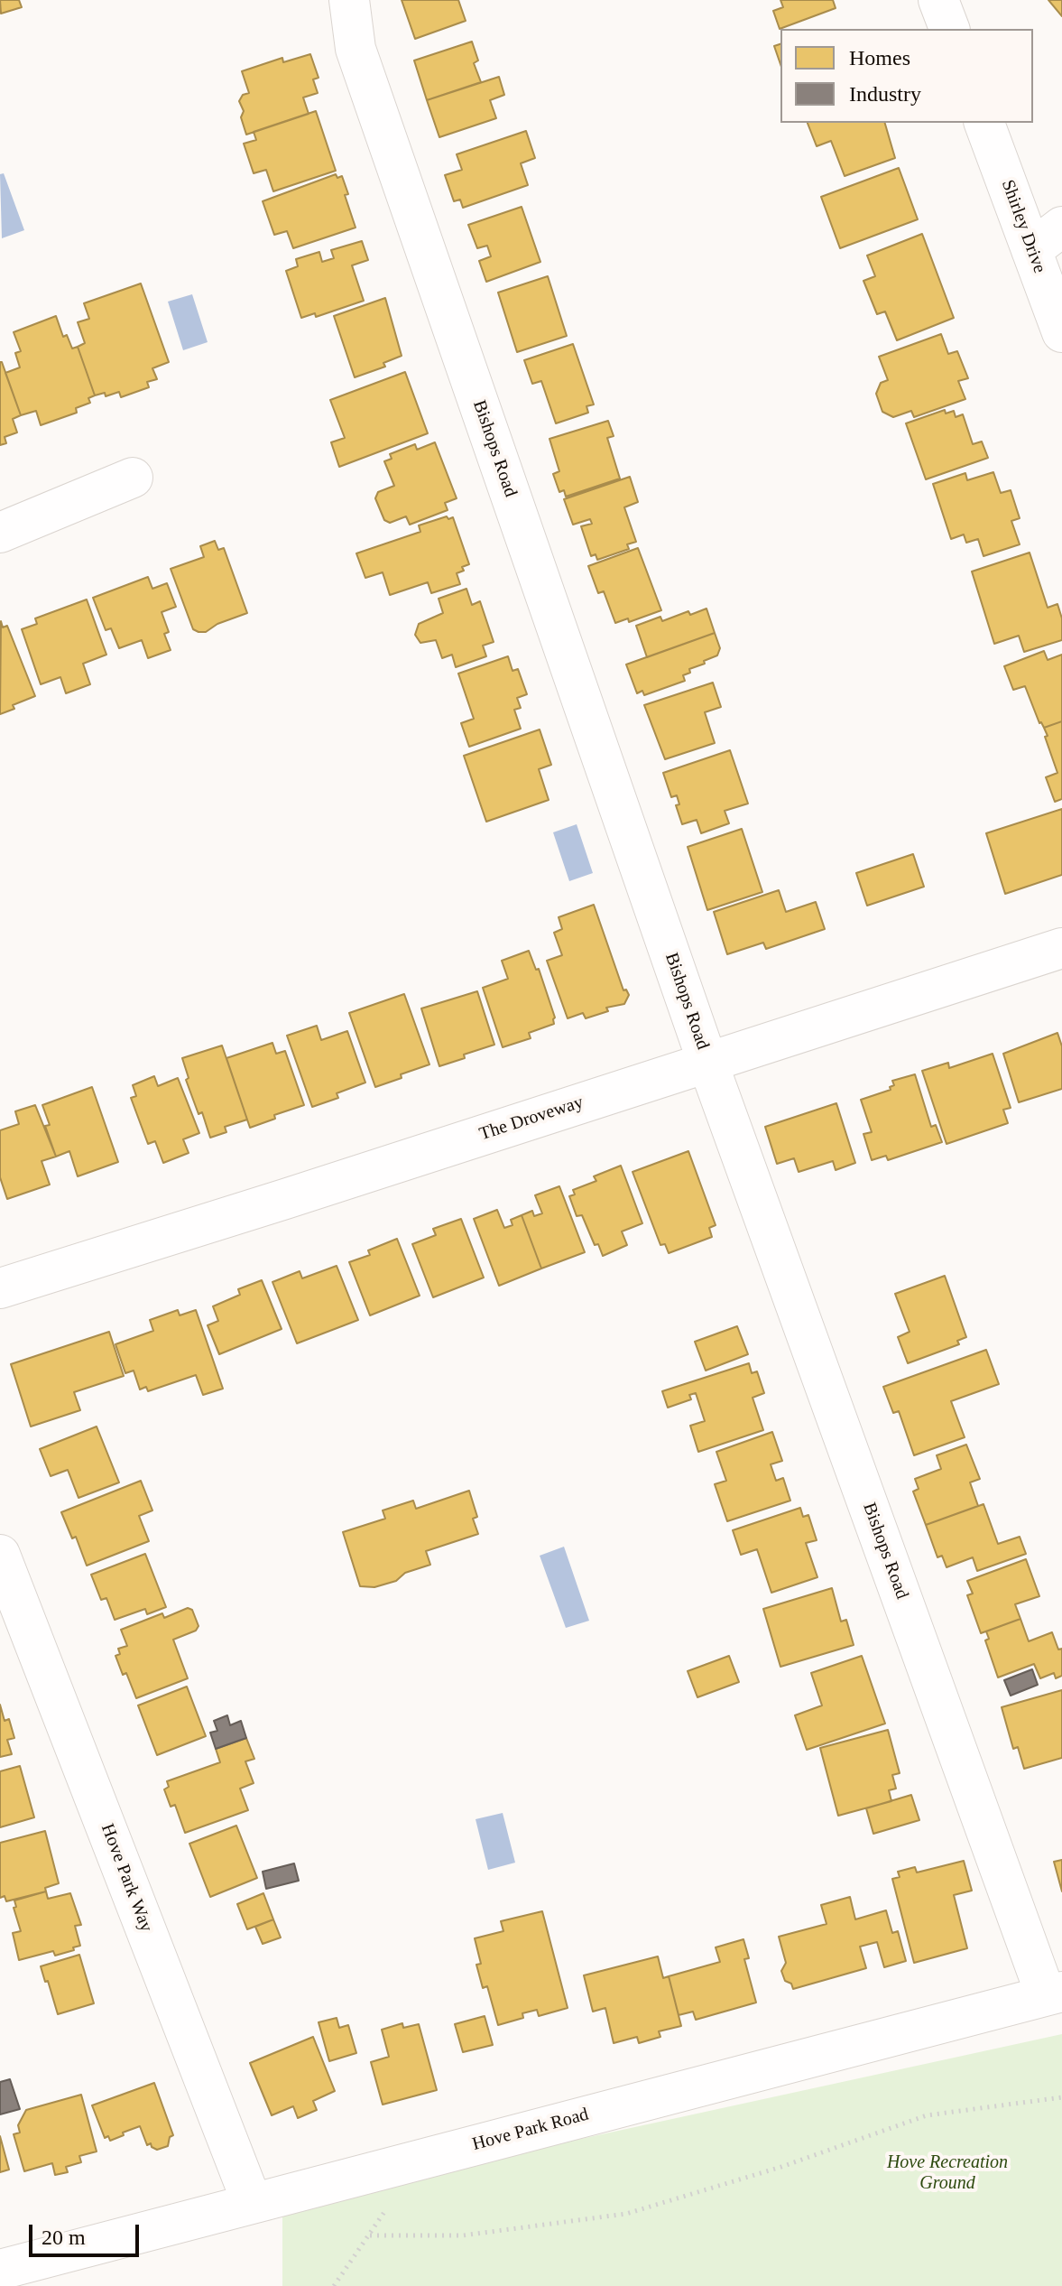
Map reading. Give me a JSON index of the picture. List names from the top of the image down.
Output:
{
  "streets": {
    "street": [
      "Shirley Drive",
      "Bishops Road",
      "The Droveway",
      "Hove Park Way",
      "Hove Park Road"
    ]
  },
  "crossings": [
    ["Bishops Road", "The Droveway"],
    ["Bishops Road", "Hove Park Road"],
    ["Hove Park Way", "Hove Park Road"]
  ],
  "parks": ["Hove Recreation Ground"],
  "legend": ["Homes", "Industry"],
  "scale_bar": "20 m"
}
